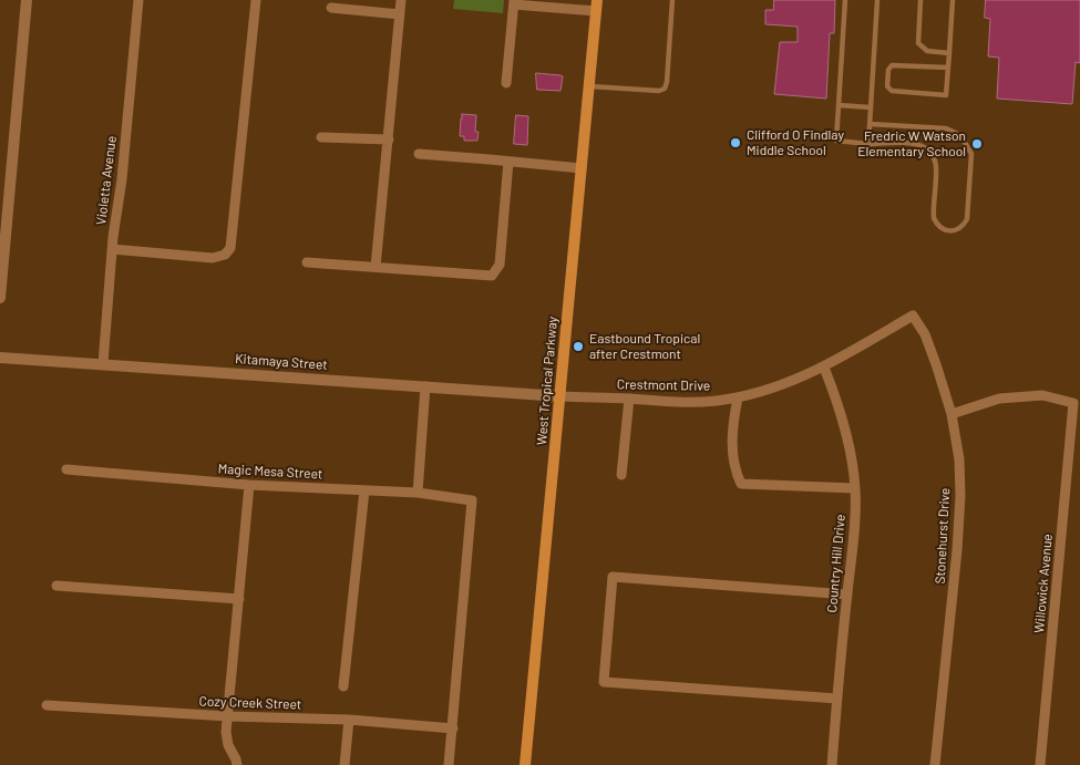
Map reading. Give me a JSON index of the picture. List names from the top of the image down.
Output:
{
  "streets": {
    "main road": ["West Tropical Parkway"],
    "street": [
      "Violetta Avenue",
      "Kitamaya Street",
      "Crestmont Drive",
      "Magic Mesa Street",
      "Stonehurst Drive",
      "Country Hill Drive",
      "Willowick Avenue",
      "Cozy Creek Street"
    ]
  },
  "crossings": [
    ["Violetta Avenue", "Kitamaya Street"],
    ["Kitamaya Street", "West Tropical Parkway"],
    ["Kitamaya Street", "Crestmont Drive"],
    ["West Tropical Parkway", "Crestmont Drive"],
    ["Crestmont Drive", "Stonehurst Drive"],
    ["Crestmont Drive", "Country Hill Drive"],
    ["Magic Mesa Street", "Cozy Creek Street"],
    ["Stonehurst Drive", "Willowick Avenue"]
  ],
  "places": ["Clifford O Findlay Middle School", "Fredric W Watson Elementary School", "Eastbound Tropical after Crestmont"]
}
